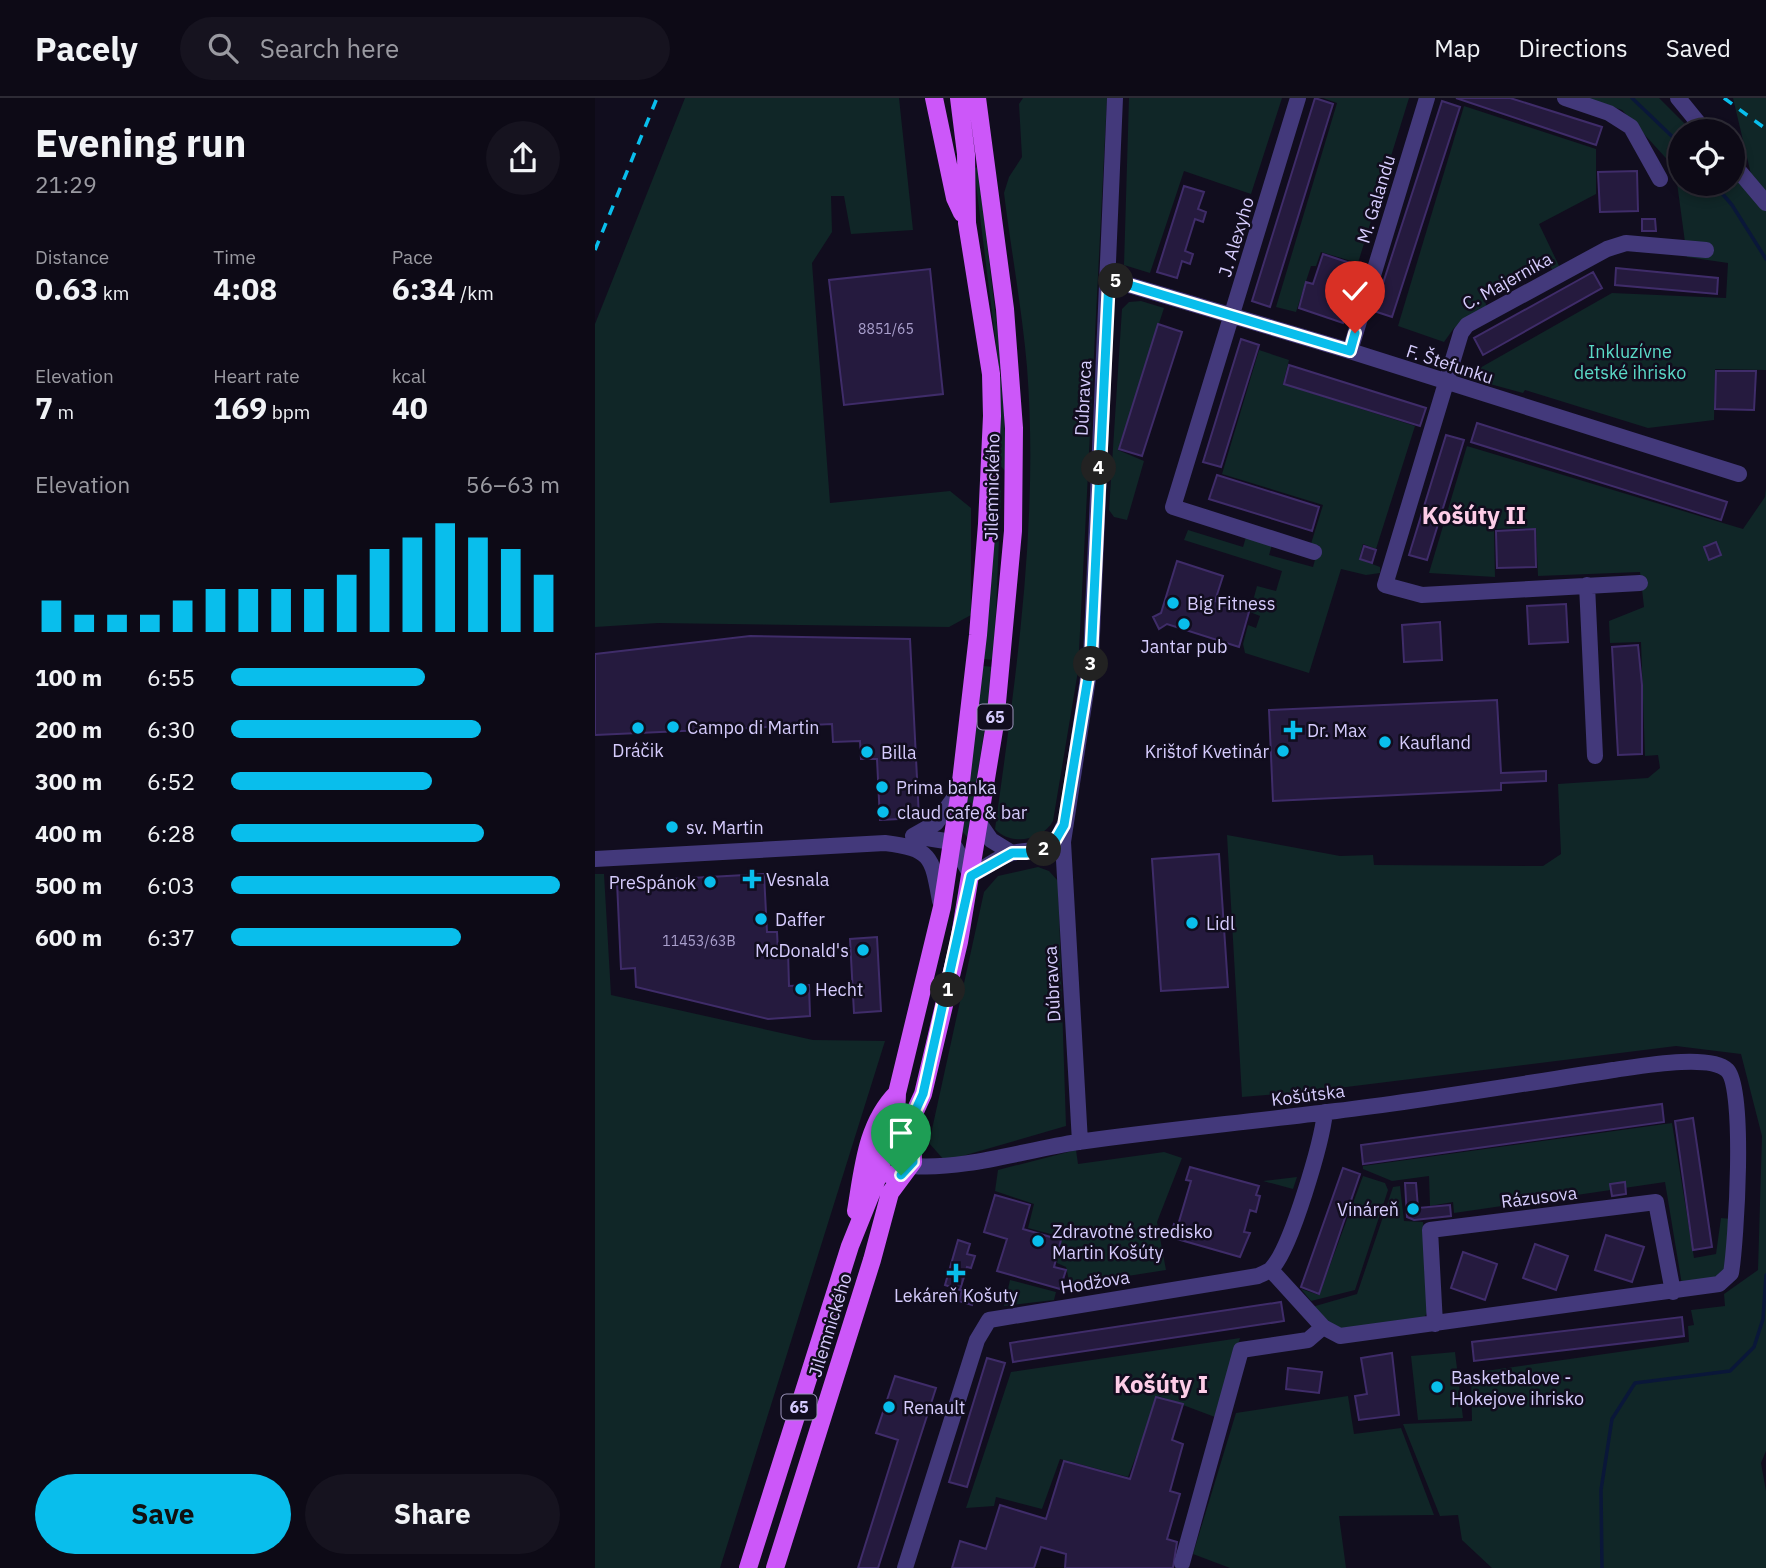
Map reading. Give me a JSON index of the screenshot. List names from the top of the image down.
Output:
{
  "streets": {
    "main road": ["Jilemnického", "65"],
    "street": [
      "M. Galandu",
      "J. Alexyho",
      "C. Majerníka",
      "F. Štefunku",
      "Dúbravca",
      "Košútska",
      "Rázusova",
      "Hodžova"
    ]
  },
  "crossings": [
    ["M. Galandu", "F. Štefunku"],
    ["J. Alexyho", "F. Štefunku"],
    ["C. Majerníka", "F. Štefunku"],
    ["F. Štefunku", "Dúbravca"],
    ["Dúbravca", "Košútska"],
    ["Jilemnického", "Košútska"],
    ["Košútska", "Rázusova"]
  ],
  "districts": ["Košúty II", "Košúty I"],
  "parks": ["Inkluzívne detské ihrisko"],
  "places": {
    "other": [
      "Big Fitness",
      "Jantar pub",
      "Campo di Martin",
      "Dráčik",
      "Kaufland",
      "Krištof Kvetinár",
      "Billa",
      "Prima banka",
      "claud cafe & bar",
      "sv. Martin",
      "PreSpánok",
      "Daffer",
      "Lidl",
      "McDonald's",
      "Hecht",
      "Vináreň",
      "Zdravotné stredisko Martin Košúty",
      "Basketbalove - Hokejove ihrisko",
      "Renault"
    ],
    "health": ["Dr. Max", "Vesnala", "Lekáreň Košuty"]
  },
  "house_numbers": ["8851/65", "11453/63B"],
  "page": {
    "header": "Pacely",
    "search": "Search here",
    "nav": ["Map", "Directions", "Saved"],
    "heading": ["Evening run", "21:29"],
    "stats": [
      ["Distance", "0.63 km"],
      ["Time", "4:08"],
      ["Pace", "6:34 /km"],
      ["Elevation", "7 m"],
      ["Heart rate", "169 bpm"],
      ["kcal", "40"]
    ],
    "pins": [
      "5",
      "4",
      "3",
      "2",
      "1"
    ],
    "chart": ["Elevation", "56–63 m"],
    "list": [
      {
        "name": "100 m",
        "note": "6:55"
      },
      {
        "name": "200 m",
        "note": "6:30"
      },
      {
        "name": "300 m",
        "note": "6:52"
      },
      {
        "name": "400 m",
        "note": "6:28"
      },
      {
        "name": "500 m",
        "note": "6:03"
      },
      {
        "name": "600 m",
        "note": "6:37"
      }
    ],
    "buttons": ["Save", "Share"]
  }
}
